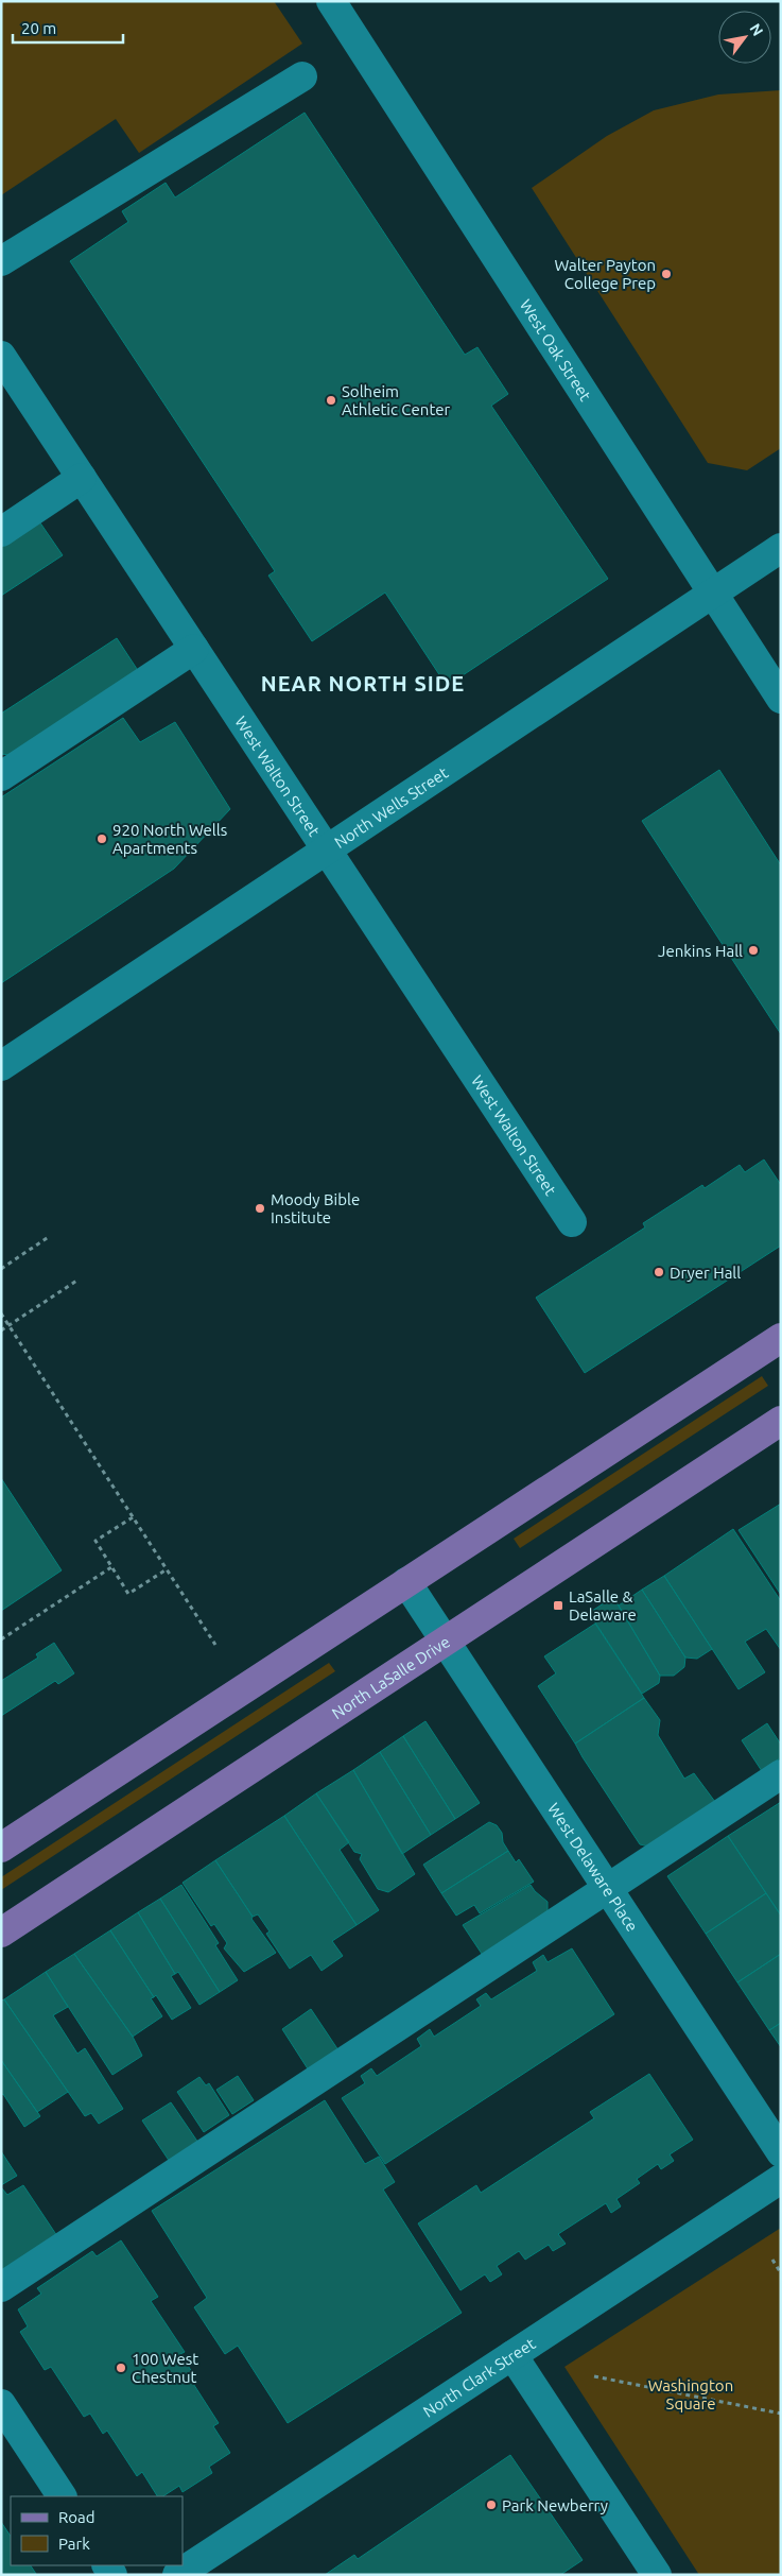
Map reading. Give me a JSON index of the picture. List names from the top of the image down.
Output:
{
  "streets": {
    "main road": ["North LaSalle Drive"],
    "street": [
      "West Oak Street",
      "West Walton Street",
      "North Wells Street",
      "West Delaware Place",
      "North Clark Street"
    ]
  },
  "crossings": [
    ["West Oak Street", "North Wells Street"],
    ["West Walton Street", "North Wells Street"],
    ["North LaSalle Drive", "West Delaware Place"]
  ],
  "districts": ["NEAR NORTH SIDE"],
  "parks": ["Washington Square"],
  "places": {
    "other": [
      "Walter Payton College Prep",
      "Solheim Athletic Center",
      "920 North Wells Apartments",
      "Jenkins Hall",
      "Moody Bible Institute",
      "Dryer Hall",
      "100 West Chestnut",
      "Park Newberry"
    ],
    "transit": ["LaSalle & Delaware"]
  },
  "legend": ["Road", "Park"],
  "scale_bar": "20 m",
  "north": "top right"
}
